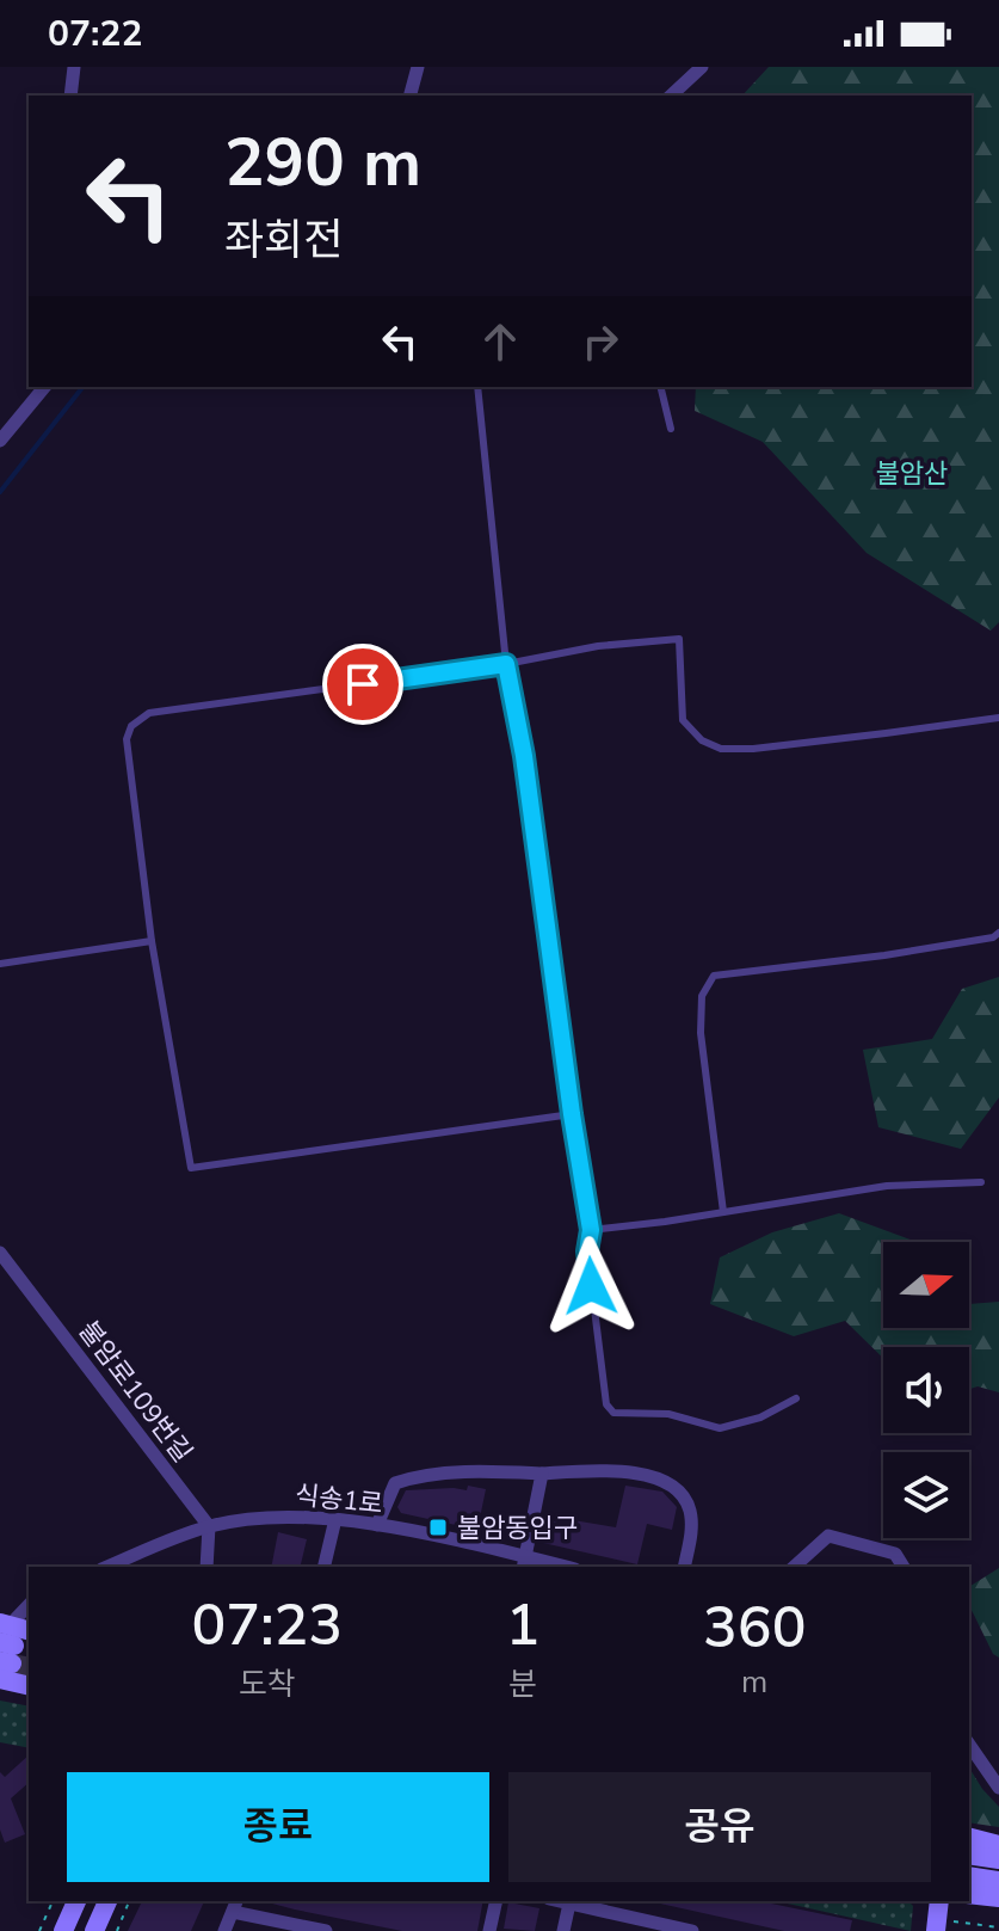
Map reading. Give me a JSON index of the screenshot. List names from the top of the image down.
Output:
{
  "streets": {
    "street": ["불암로109번길", "식송1로"]
  },
  "crossings": [
    ["불암로109번길", "식송1로"]
  ],
  "parks": ["불암산"],
  "places": {
    "transit": ["불암동입구"]
  },
  "north": "right",
  "page": {
    "status": "07:22",
    "turn": ["290 m", "좌회전"],
    "eta": [
      "07:23",
      "도착",
      "1",
      "분",
      "360",
      "m"
    ],
    "buttons": ["종료", "공유"]
  }
}
